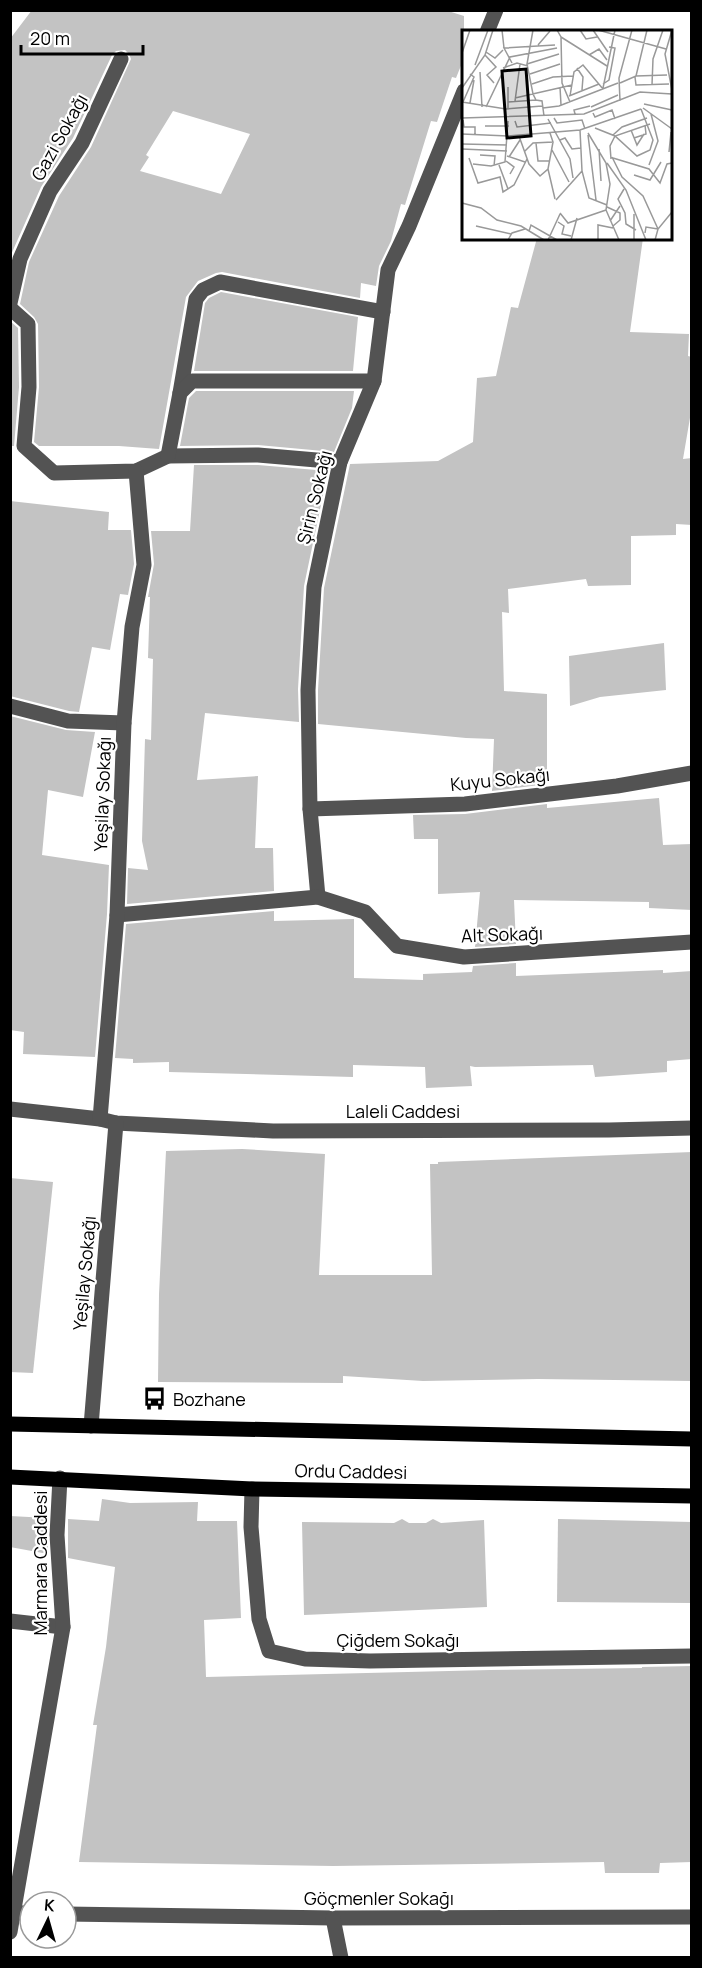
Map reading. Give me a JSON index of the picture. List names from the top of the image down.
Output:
{
  "streets": {
    "main road": ["Ordu Caddesi"],
    "street": [
      "Gazi Sokağı",
      "Şirin Sokağı",
      "Kuyu Sokağı",
      "Yeşilay Sokağı",
      "Alt Sokağı",
      "Laleli Caddesi",
      "Marmara Caddesi",
      "Çiğdem Sokağı",
      "Göçmenler Sokağı"
    ]
  },
  "crossings": [
    ["Gazi Sokağı", "Yeşilay Sokağı"],
    ["Şirin Sokağı", "Kuyu Sokağı"],
    ["Şirin Sokağı", "Alt Sokağı"],
    ["Yeşilay Sokağı", "Alt Sokağı"],
    ["Yeşilay Sokağı", "Laleli Caddesi"],
    ["Ordu Caddesi", "Marmara Caddesi"],
    ["Ordu Caddesi", "Çiğdem Sokağı"]
  ],
  "places": {
    "bus stop": ["Bozhane"]
  },
  "scale_bar": "20 m",
  "north": "top"
}
